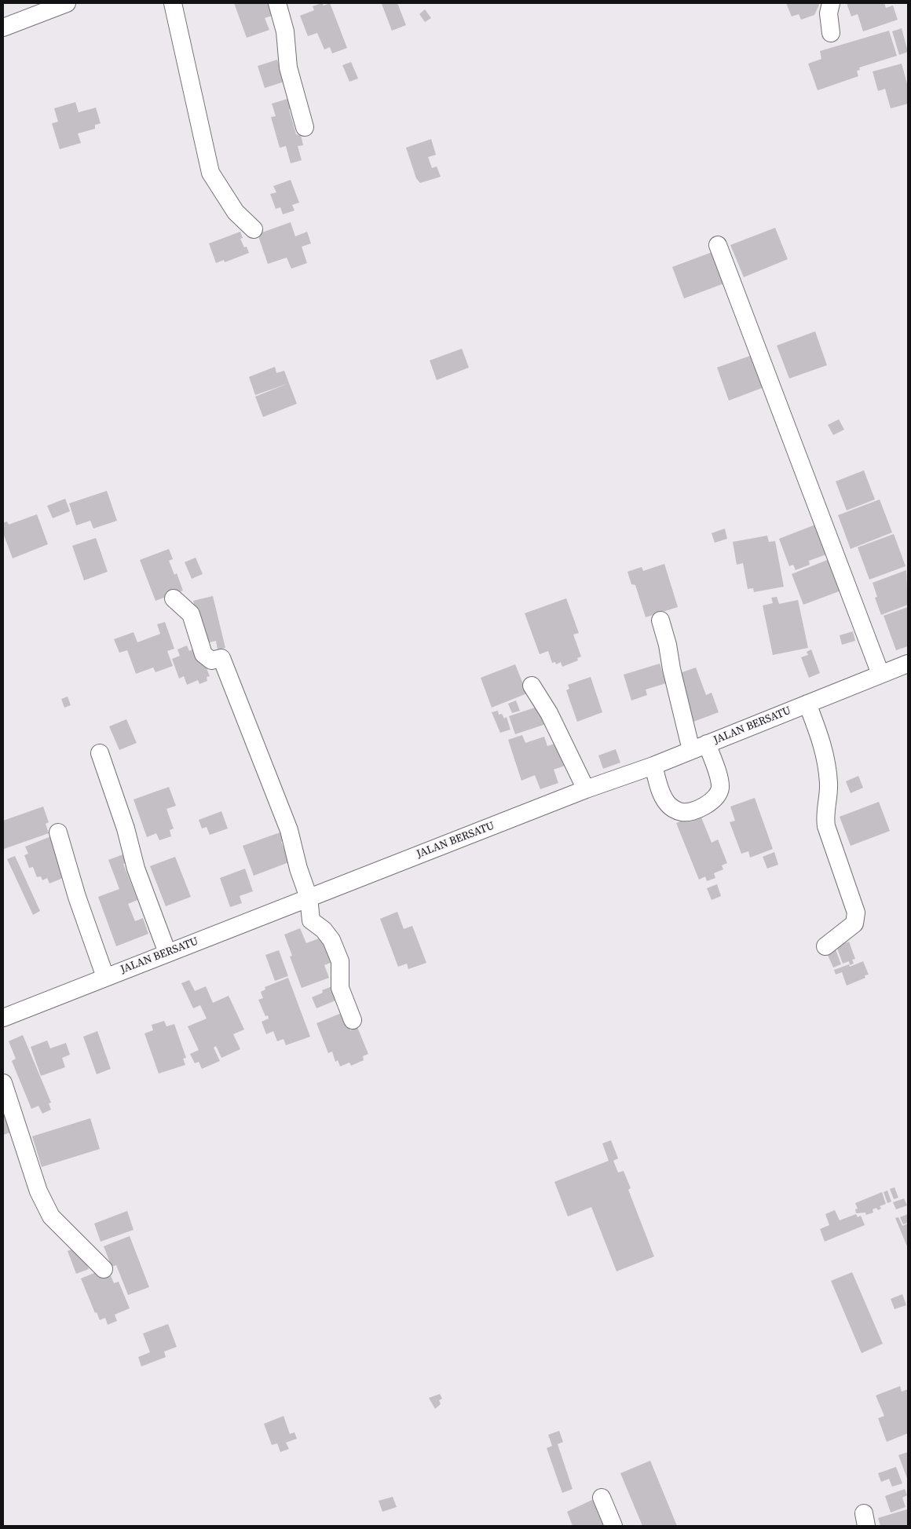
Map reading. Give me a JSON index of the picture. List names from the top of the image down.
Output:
{
  "streets": {
    "street": ["JALAN BERSATU"]
  }
}
